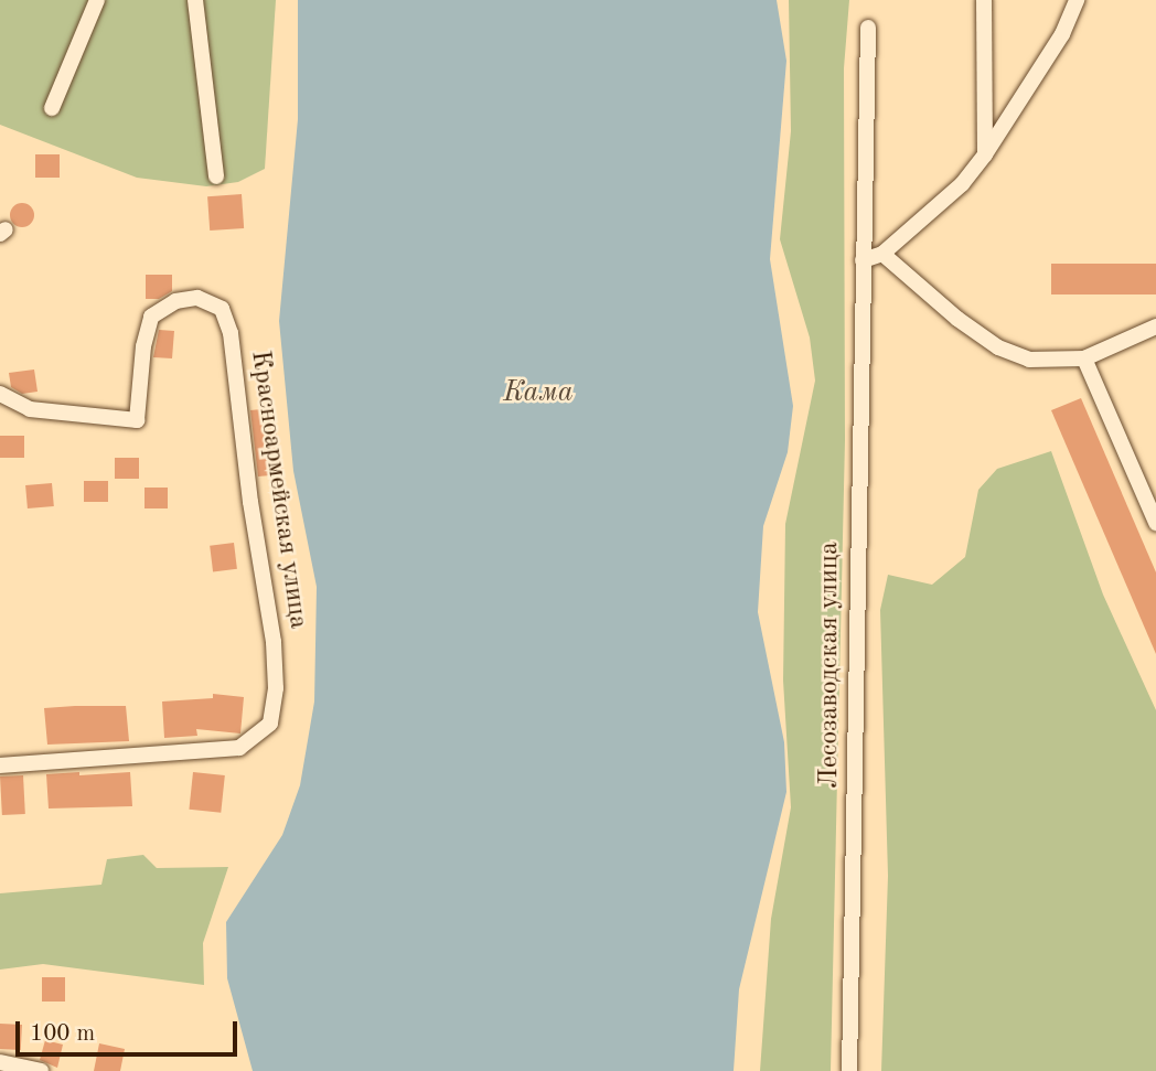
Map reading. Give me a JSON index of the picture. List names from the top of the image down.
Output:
{
  "streets": {
    "street": ["Красноармейская улица", "Лесозаводская улица"]
  },
  "water": ["Кама"],
  "scale_bar": "100 m"
}
